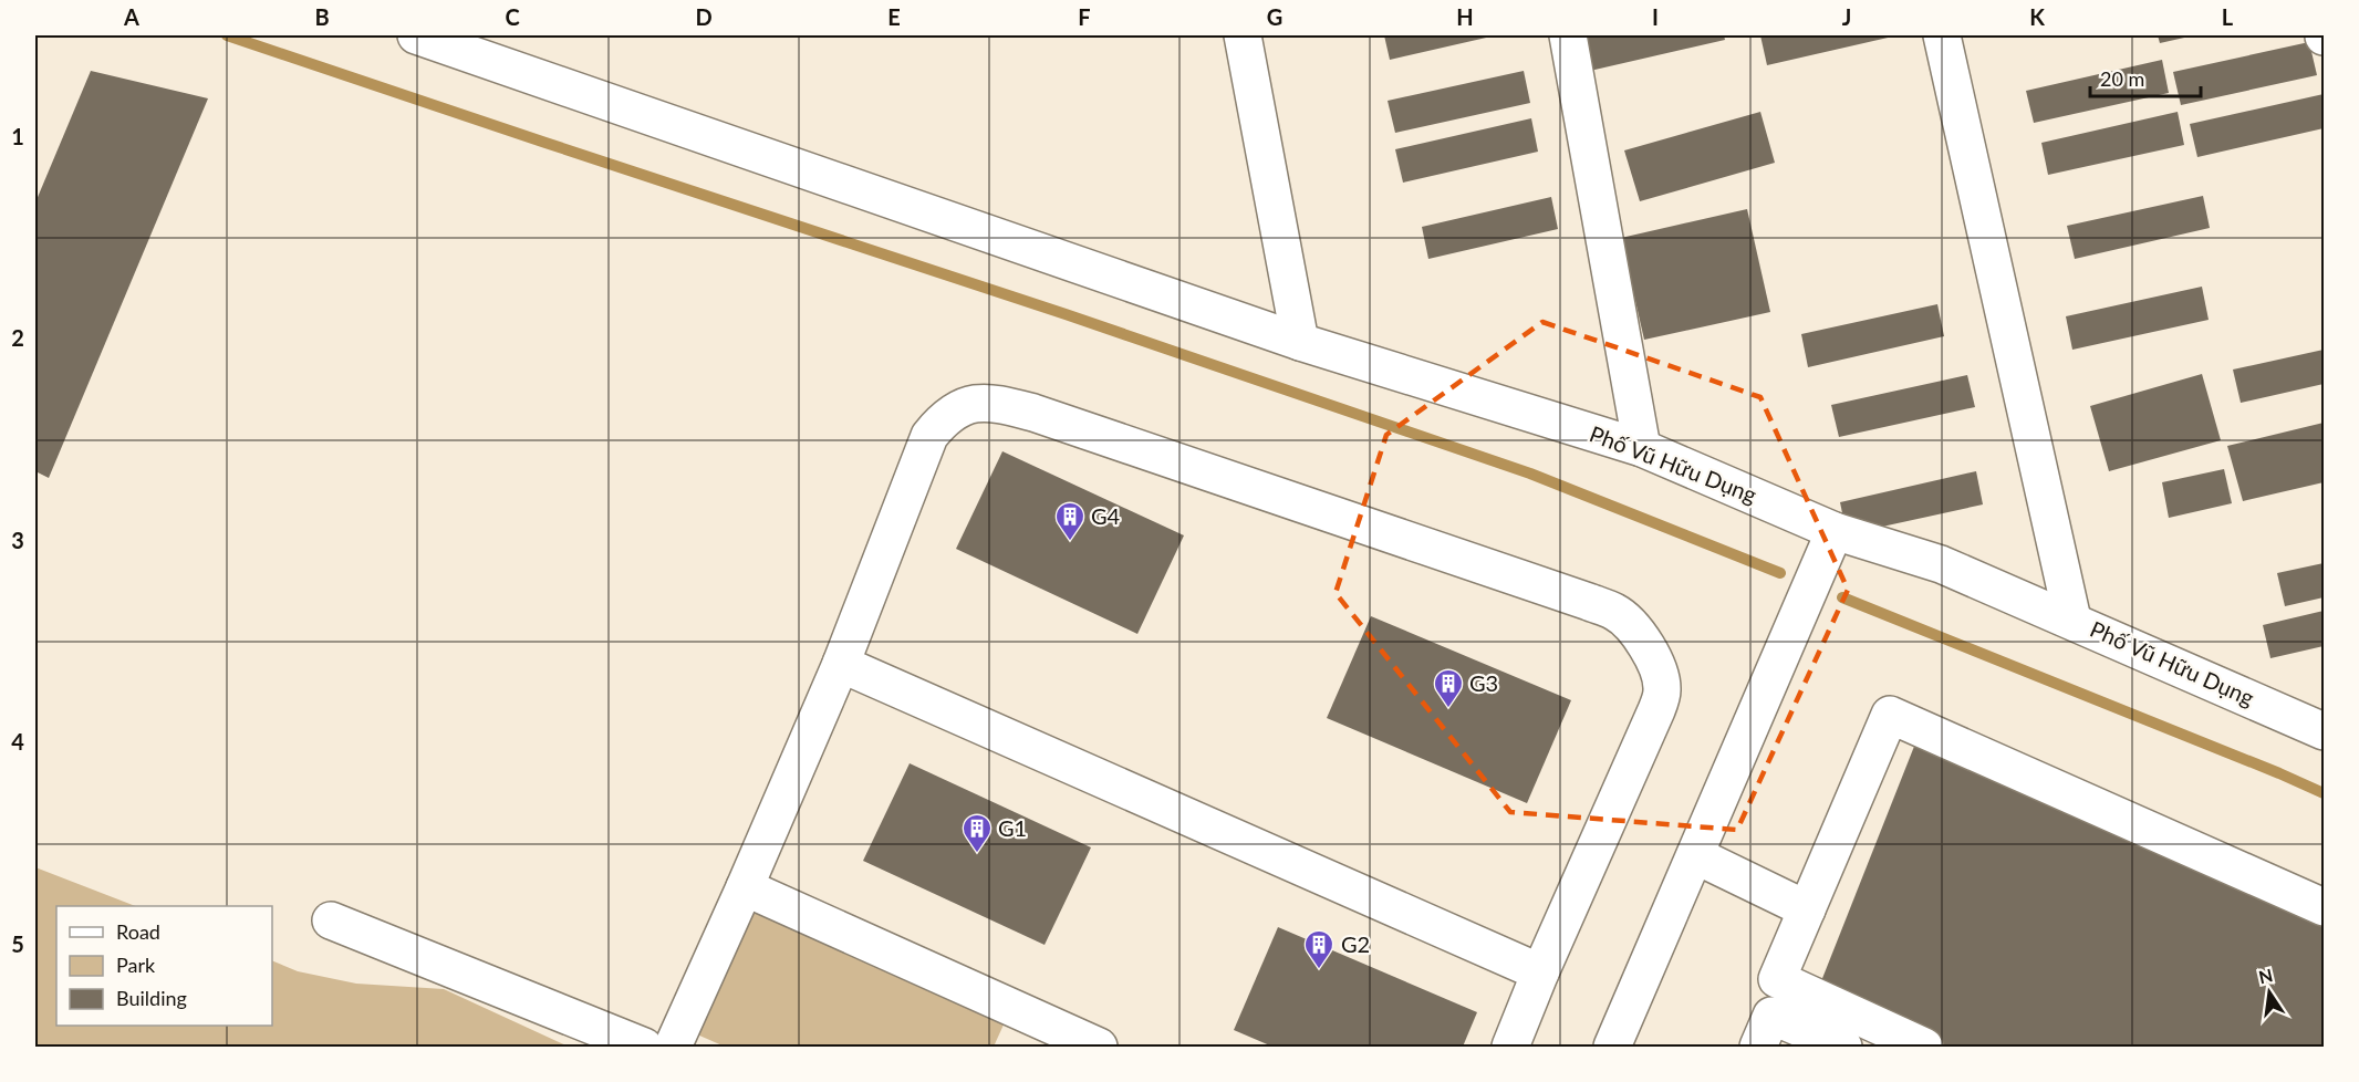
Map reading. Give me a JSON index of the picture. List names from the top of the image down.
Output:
{
  "streets": {
    "street": ["Phố Vũ Hữu Dụng"]
  },
  "places": {
    "building": [
      "G4",
      "G3",
      "G1",
      "G2"
    ]
  },
  "legend": ["Road", "Park", "Building"],
  "scale_bar": "20 m",
  "north": "top",
  "grid": {
    "columns": [
      "A",
      "B",
      "C",
      "D",
      "E",
      "F",
      "G",
      "H",
      "I",
      "J",
      "K",
      "L"
    ],
    "rows": [
      "1",
      "2",
      "3",
      "4",
      "5"
    ]
  }
}
